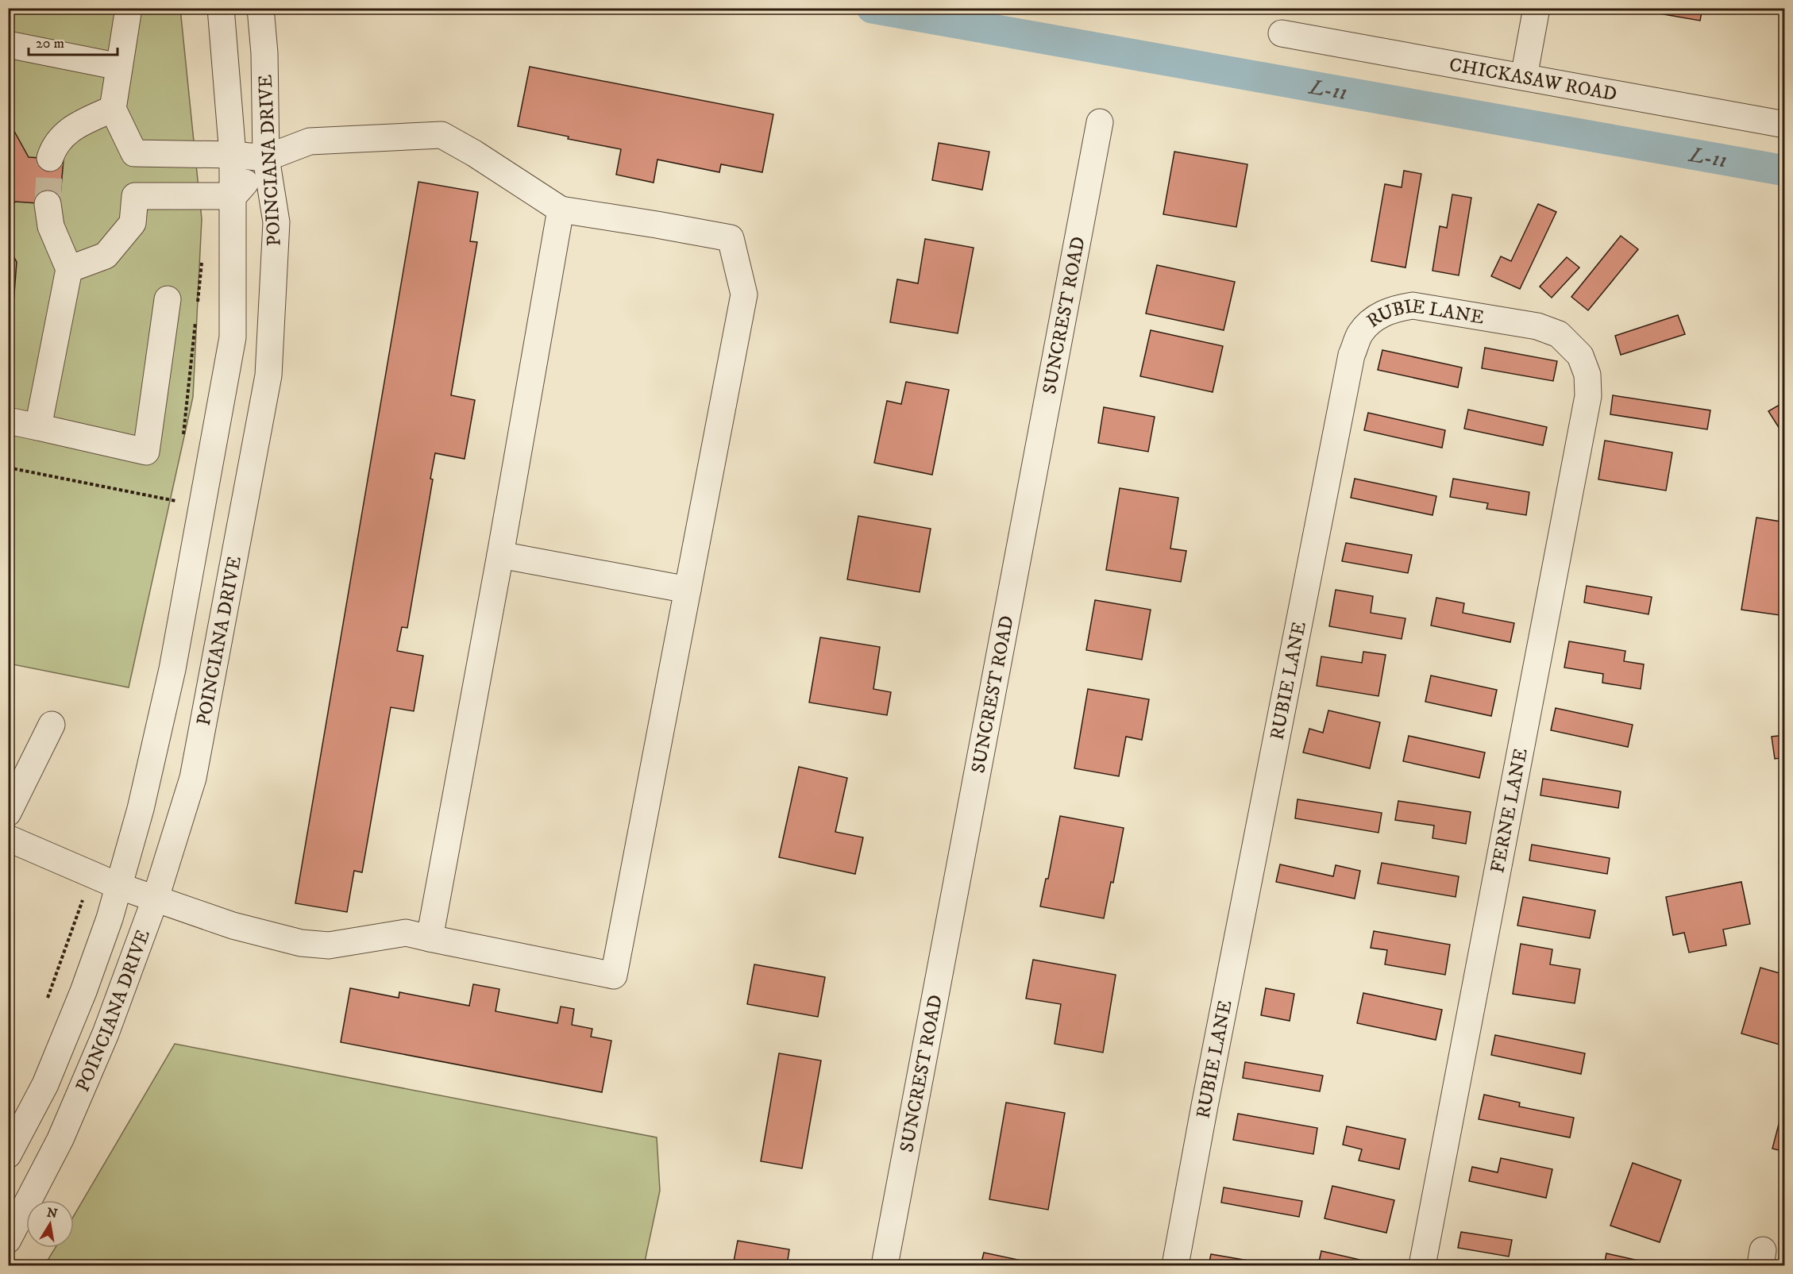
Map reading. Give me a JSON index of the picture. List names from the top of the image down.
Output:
{
  "streets": {
    "street": [
      "CHICKASAW ROAD",
      "POINCIANA DRIVE",
      "SUNCREST ROAD",
      "RUBIE LANE",
      "FERNE LANE"
    ]
  },
  "crossings": [
    ["RUBIE LANE", "FERNE LANE"]
  ],
  "water": ["L-11"],
  "scale_bar": "20 m",
  "north": "top"
}
